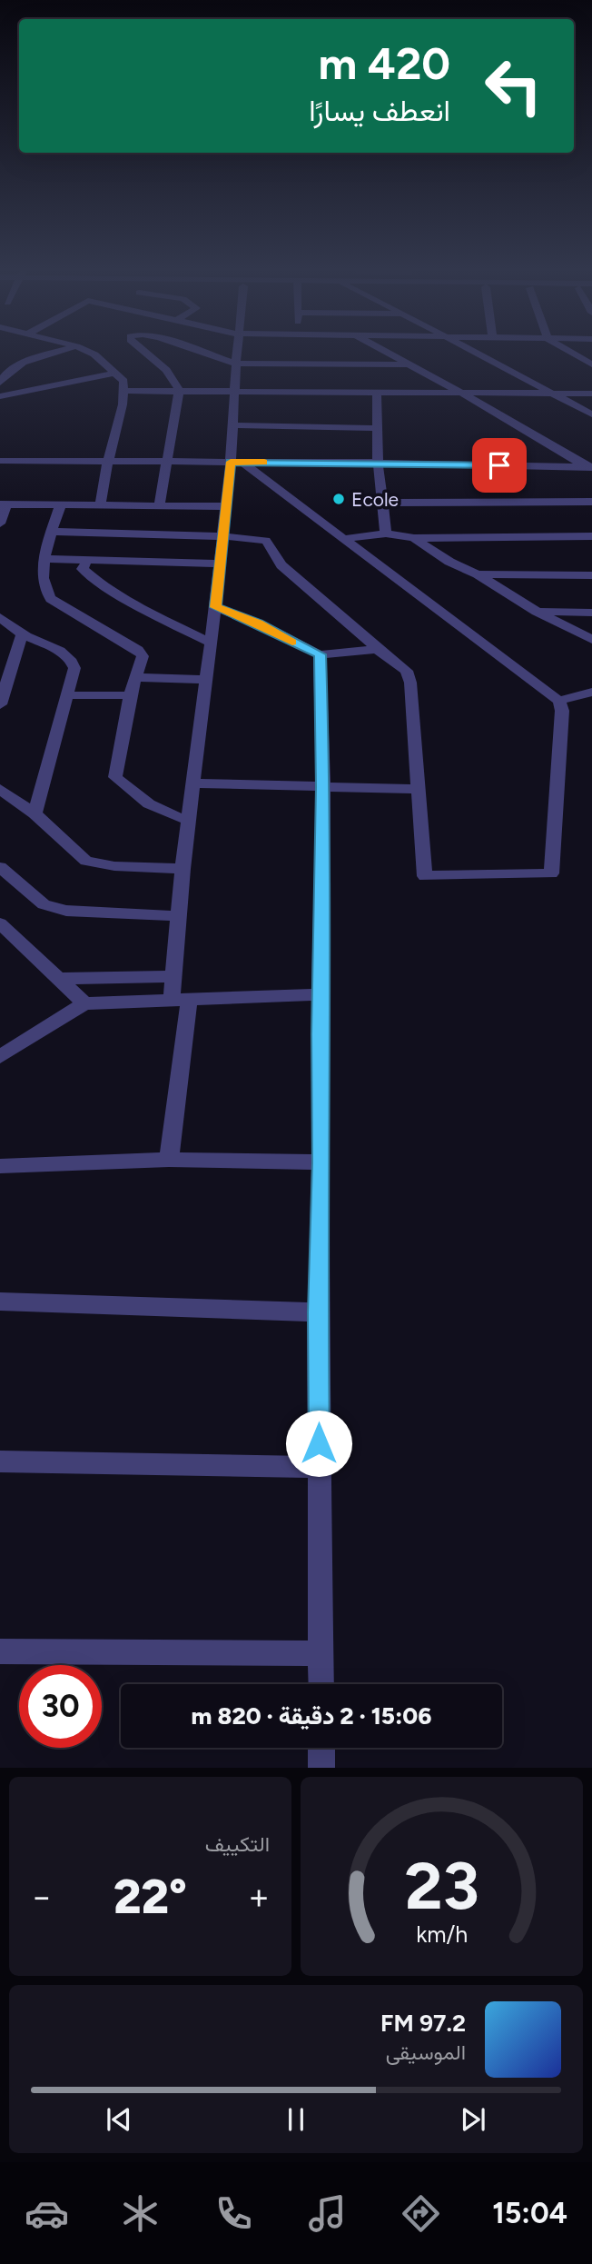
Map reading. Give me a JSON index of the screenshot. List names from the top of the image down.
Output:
{
  "places": ["Ecole"],
  "page": {
    "turn": ["420 m", "انعطف يسارًا"],
    "limit": "30",
    "trip": "15:06 · 2 دقيقة · 820 m",
    "tile": "التكييف",
    "heat": ["−", "22°", "+"],
    "song": ["97.2 FM", "الموسيقى"],
    "tabs": "15:04",
    "gauge": ["23", "km/h"]
  }
}
